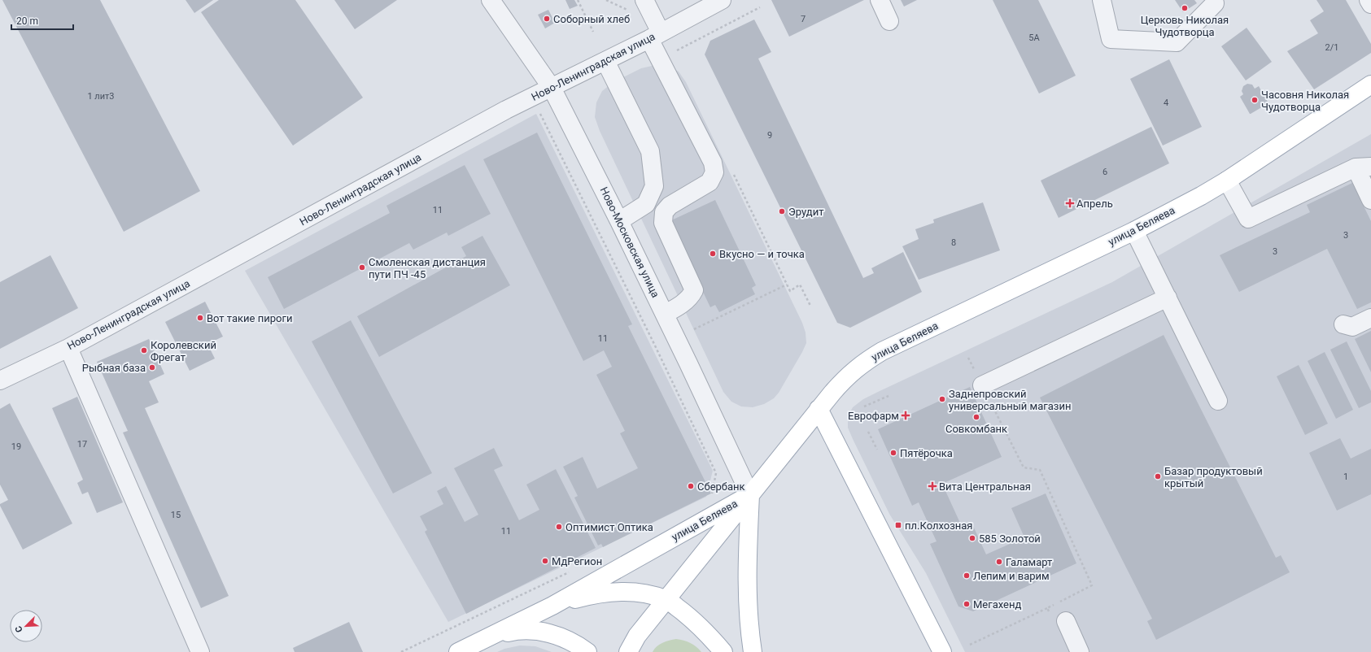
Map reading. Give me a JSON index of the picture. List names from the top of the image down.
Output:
{
  "streets": {
    "main road": ["улица Беляева"],
    "street": ["Ново-Ленинградская улица", "Ново-Московская улица"]
  },
  "crossings": [
    ["Ново-Ленинградская улица", "Ново-Московская улица"],
    ["улица Беляева", "Ново-Московская улица"]
  ],
  "places": {
    "other": [
      "Церковь Николая Чудотворца",
      "Соборный хлеб",
      "Часовня Николая Чудотворца",
      "Эрудит",
      "Вкусно — и точка",
      "Смоленская дистанция пути ПЧ -45",
      "Вот такие пироги",
      "Королевский Фрегат",
      "Рыбная база",
      "Заднепровский универсальный магазин",
      "Совкомбанк",
      "Пятёрочка",
      "Базар продуктовый крытый",
      "Сбербанк",
      "Оптимист Оптика",
      "585 Золотой",
      "МдРегион",
      "Галамарт",
      "Лепим и варим",
      "Мегахенд"
    ],
    "health": ["Апрель", "Еврофарм", "Вита Центральная"],
    "transit": ["пл.Колхозная"]
  },
  "house_numbers": [
    "7",
    "5А",
    "2/1",
    "1 лит3",
    "4",
    "9",
    "6",
    "11",
    "3",
    "8",
    "3",
    "11",
    "17",
    "19",
    "1",
    "15",
    "11"
  ],
  "scale_bar": "20 m",
  "north": "bottom left"
}
